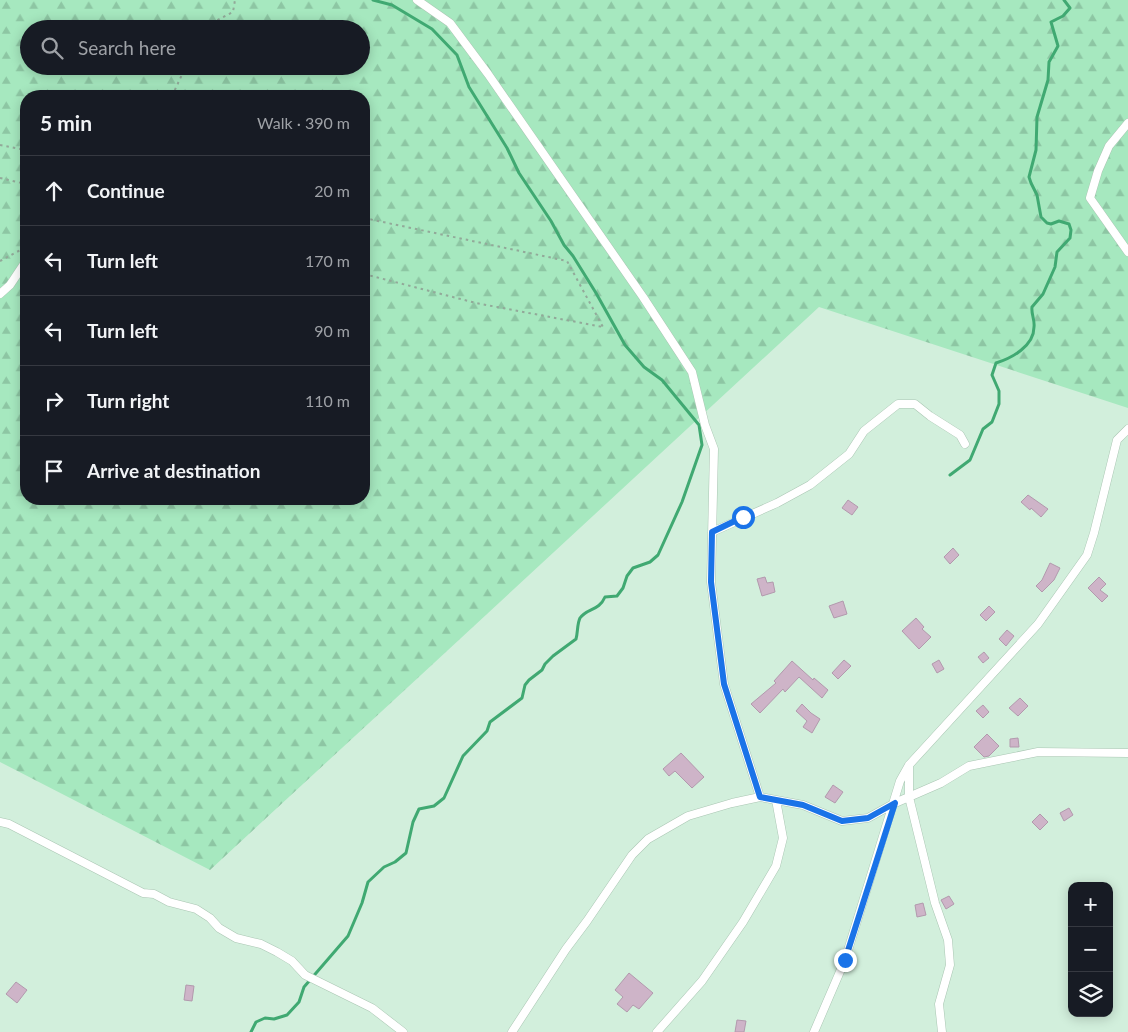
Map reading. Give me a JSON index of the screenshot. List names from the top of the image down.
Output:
{
  "page": {
    "search": "Search here",
    "heading": ["5 min", "Walk · 390 m"],
    "list": [
      ["Continue", "20 m"],
      ["Turn left", "170 m"],
      ["Turn left", "90 m"],
      ["Turn right", "110 m"],
      "Arrive at destination"
    ],
    "map_buttons": ["+", "−"]
  }
}
